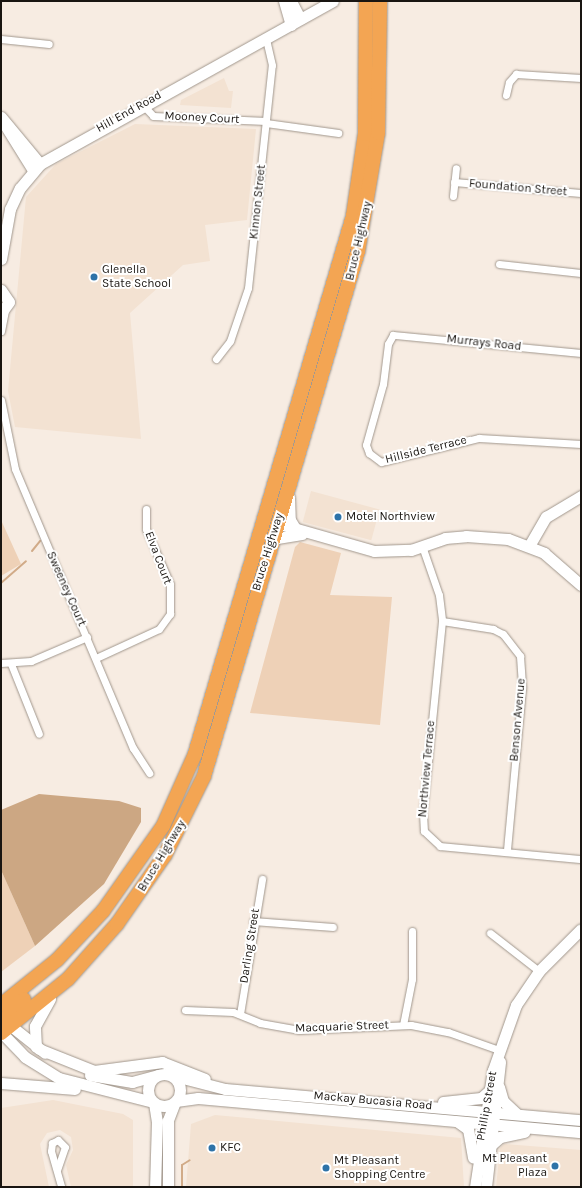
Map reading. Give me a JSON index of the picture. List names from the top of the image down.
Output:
{
  "streets": {
    "highway": ["Bruce Highway"],
    "main road": ["Hill End Road", "Mackay Bucasia Road", "Phillip Street"],
    "street": [
      "Mooney Court",
      "Foundation Street",
      "Kinnon Street",
      "Murrays Road",
      "Hillside Terrace",
      "Elva Court",
      "Sweeney Court",
      "Benson Avenue",
      "Northview Terrace",
      "Darling Street",
      "Macquarie Street"
    ]
  },
  "crossings": [
    ["Hill End Road", "Mooney Court"],
    ["Hill End Road", "Kinnon Street"],
    ["Mooney Court", "Kinnon Street"],
    ["Murrays Road", "Hillside Terrace"],
    ["Elva Court", "Sweeney Court"],
    ["Benson Avenue", "Northview Terrace"],
    ["Darling Street", "Macquarie Street"],
    ["Macquarie Street", "Phillip Street"],
    ["Mackay Bucasia Road", "Phillip Street"]
  ],
  "places": [
    "Glenella State School",
    "Motel Northview",
    "KFC",
    "Mt Pleasant Plaza",
    "Mt Pleasant Shopping Centre"
  ]
}
